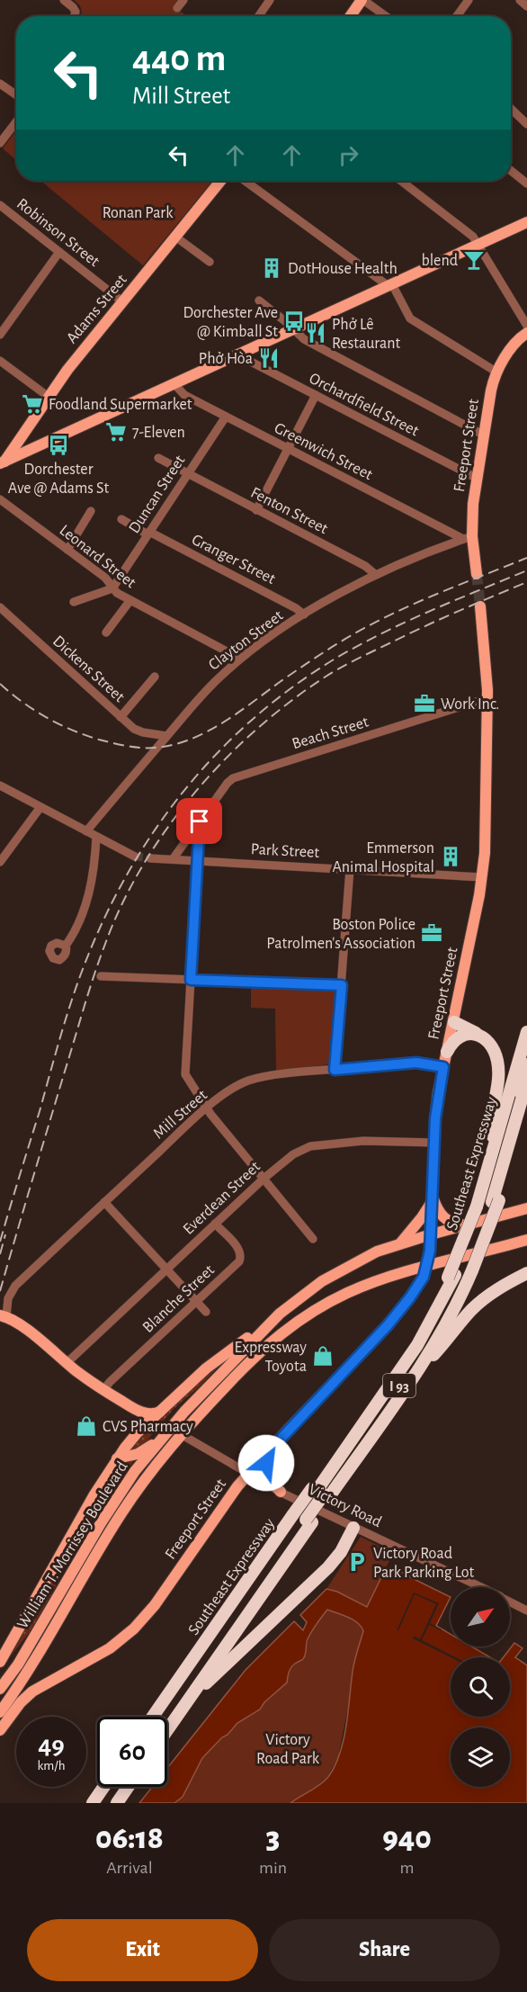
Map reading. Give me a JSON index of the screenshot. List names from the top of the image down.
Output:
{
  "streets": {
    "highway": ["Southeast Expressway", "I 93"],
    "main road": ["Adams Street", "Freeport Street", "William T. Morrissey Boulevard"],
    "street": [
      "Robinson Street",
      "Orchardfield Street",
      "Greenwich Street",
      "Duncan Street",
      "Fenton Street",
      "Leonard Street",
      "Granger Street",
      "Clayton Street",
      "Dickens Street",
      "Beach Street",
      "Park Street",
      "Mill Street",
      "Everdean Street",
      "Blanche Street",
      "Victory Road"
    ]
  },
  "crossings": [
    ["Robinson Street", "Adams Street"],
    ["Orchardfield Street", "Freeport Street"],
    ["Freeport Street", "Greenwich Street"],
    ["Freeport Street", "Clayton Street"],
    ["Freeport Street", "Beach Street"],
    ["Freeport Street", "Park Street"],
    ["Freeport Street", "Mill Street"],
    ["Freeport Street", "Everdean Street"],
    ["Freeport Street", "Victory Road"],
    ["Freeport Street", "William T. Morrissey Boulevard"],
    ["Greenwich Street", "Duncan Street"],
    ["Greenwich Street", "Clayton Street"],
    ["Duncan Street", "Fenton Street"],
    ["Duncan Street", "Leonard Street"],
    ["Duncan Street", "Granger Street"],
    ["Fenton Street", "Clayton Street"],
    ["Leonard Street", "Clayton Street"],
    ["Granger Street", "Clayton Street"],
    ["Clayton Street", "Dickens Street"],
    ["Beach Street", "Park Street"],
    ["Southeast Expressway", "I 93"],
    ["Everdean Street", "Blanche Street"],
    ["Victory Road", "William T. Morrissey Boulevard"]
  ],
  "parks": ["Ronan Park", "Victory Road Park"],
  "places": {
    "bar": ["blend"],
    "building": ["DotHouse Health", "Emmerson Animal Hospital"],
    "bus stop": ["Dorchester Ave @ Kimball St", "Dorchester Ave @ Adams St"],
    "restaurant": ["Phở Lê Restaurant", "Phở Hòa"],
    "supermarket": ["Foodland Supermarket", "7-Eleven"],
    "office": ["Work Inc.", "Boston Police Patrolmen's Association"],
    "shop": ["Expressway Toyota", "CVS Pharmacy"],
    "parking": ["Victory Road Park Parking Lot"]
  },
  "north": "top right",
  "page": {
    "turn": ["440 m", "Mill Street"],
    "speed": "49 km/h",
    "limit": "60",
    "eta": [
      "06:18",
      "Arrival",
      "3",
      "min",
      "940",
      "m"
    ],
    "buttons": ["Exit", "Share"]
  }
}
